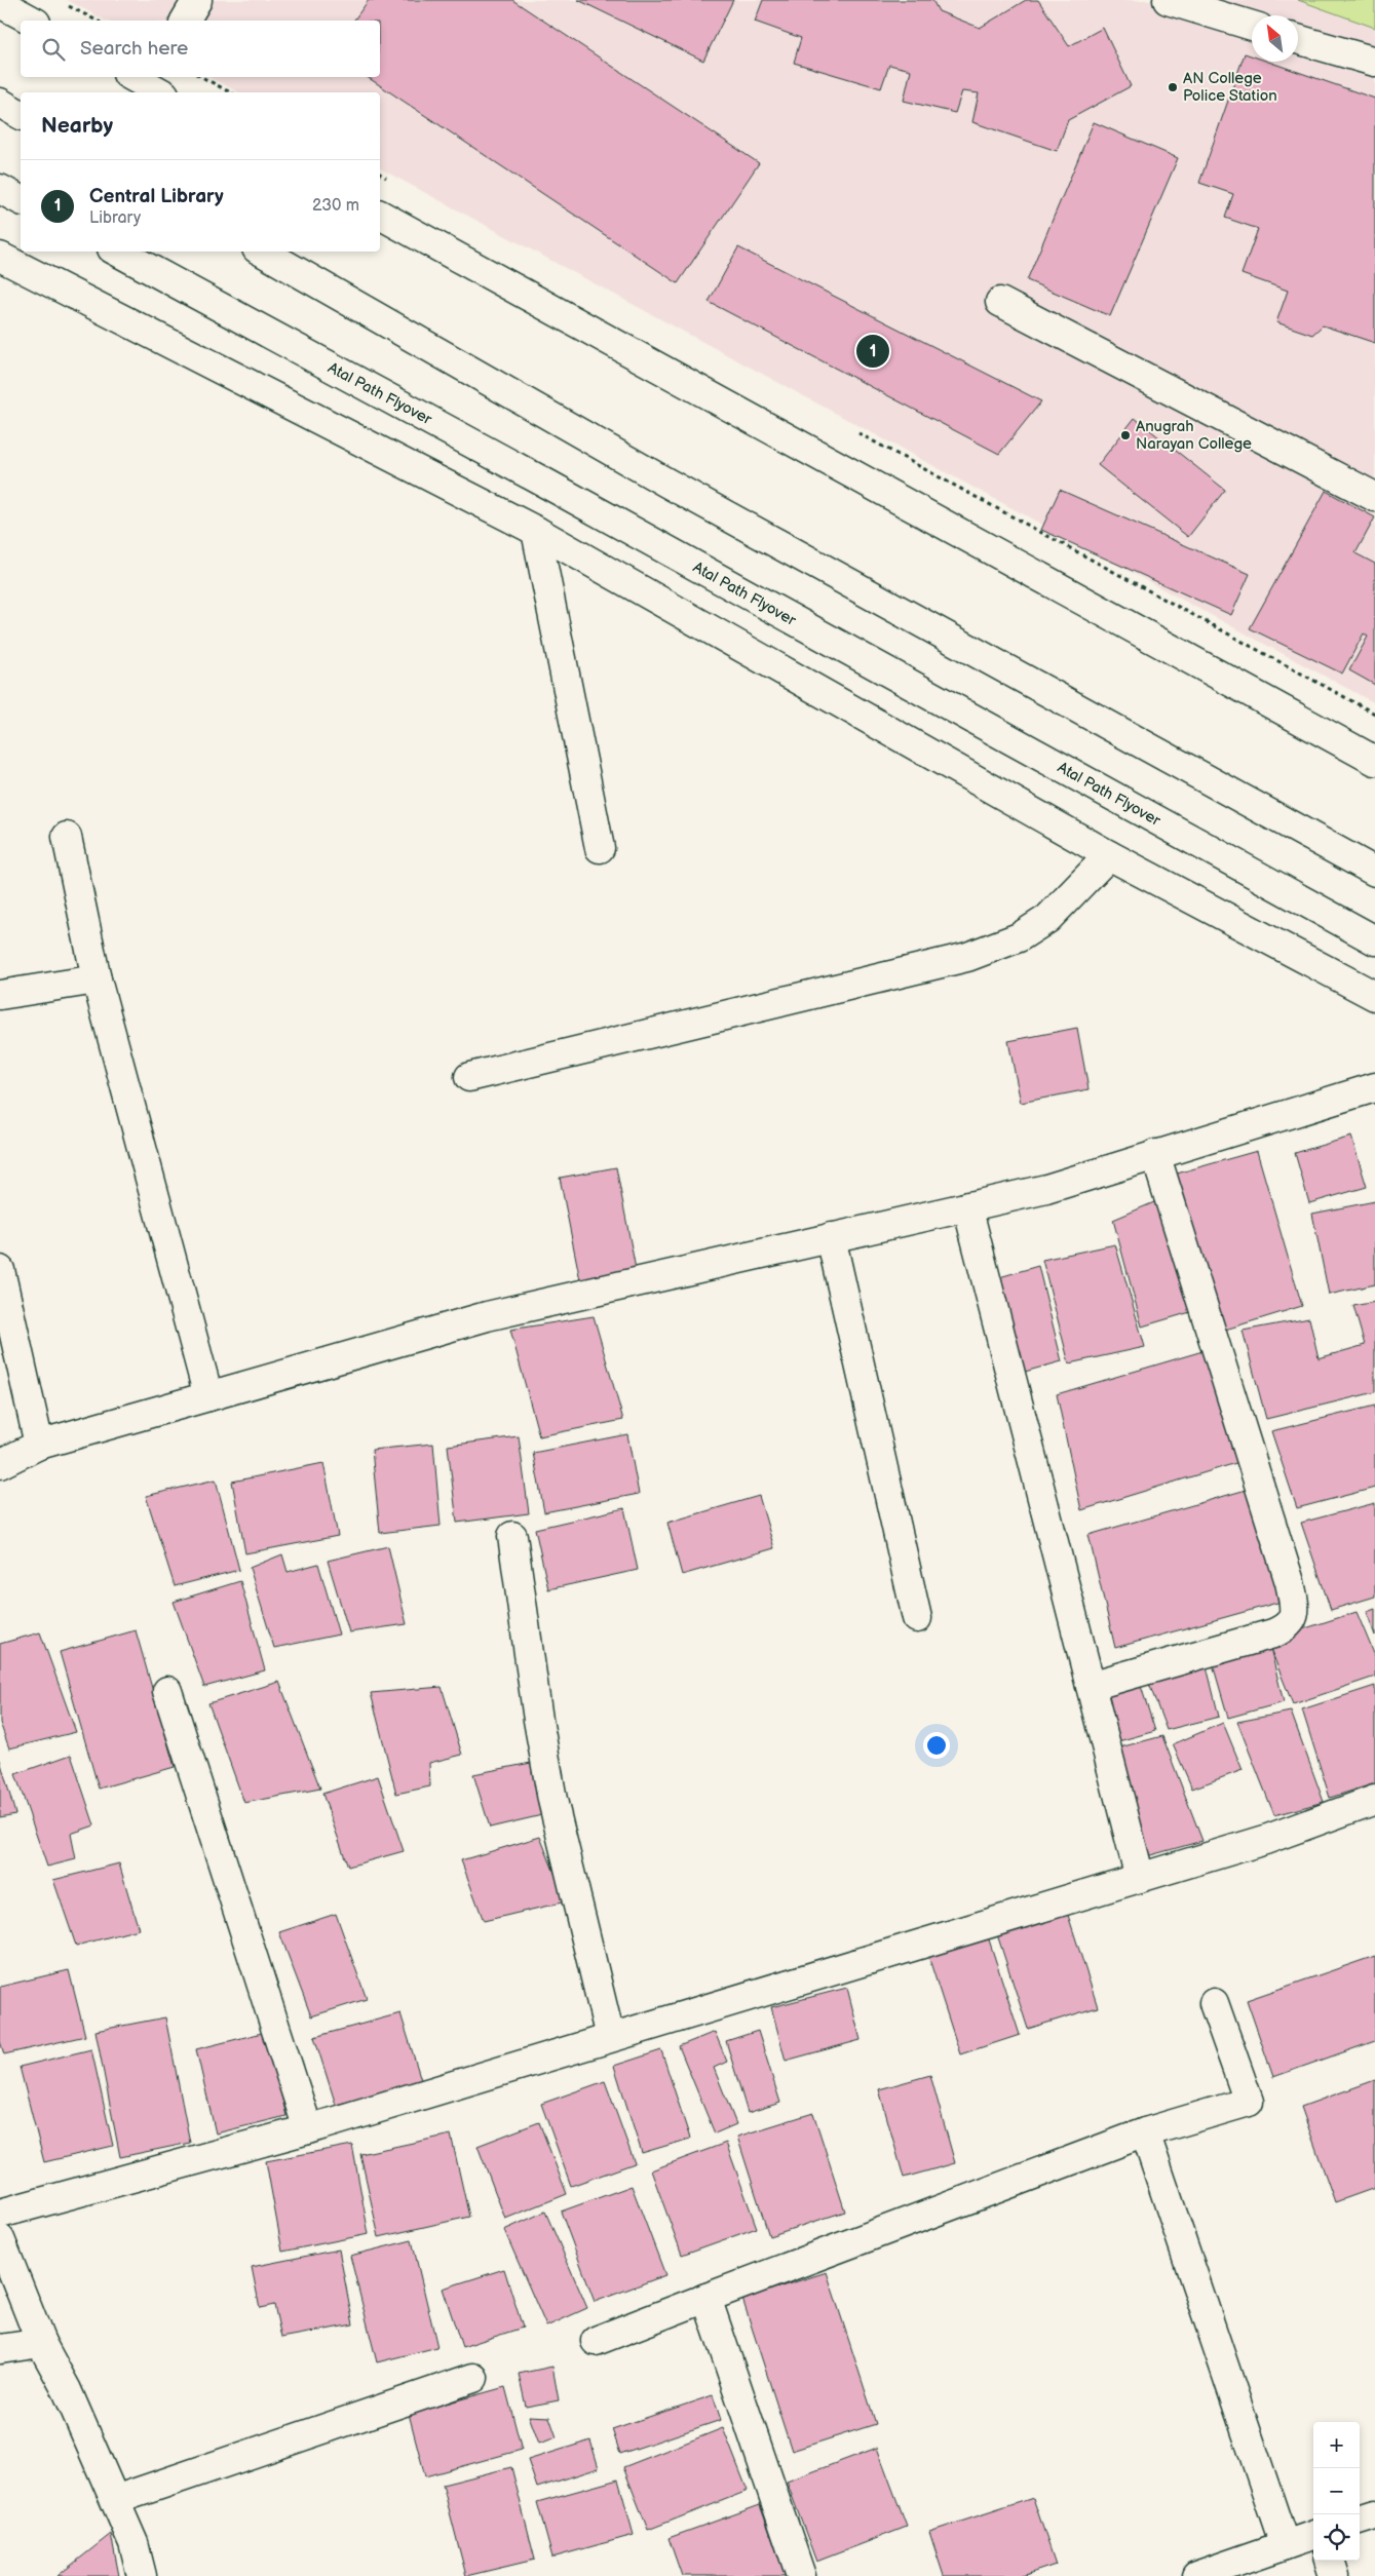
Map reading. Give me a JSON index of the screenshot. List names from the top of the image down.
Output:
{
  "streets": {
    "street": ["Atal Path Flyover"]
  },
  "places": ["AN College Police Station", "Anugrah Narayan College"],
  "north": "top left",
  "page": {
    "search": "Search here",
    "heading": "Nearby",
    "list": [
      {
        "mark": "1",
        "name": "Central Library",
        "note": "Library",
        "value": "230 m"
      }
    ],
    "pins": "1",
    "map_buttons": ["+", "−"]
  }
}
